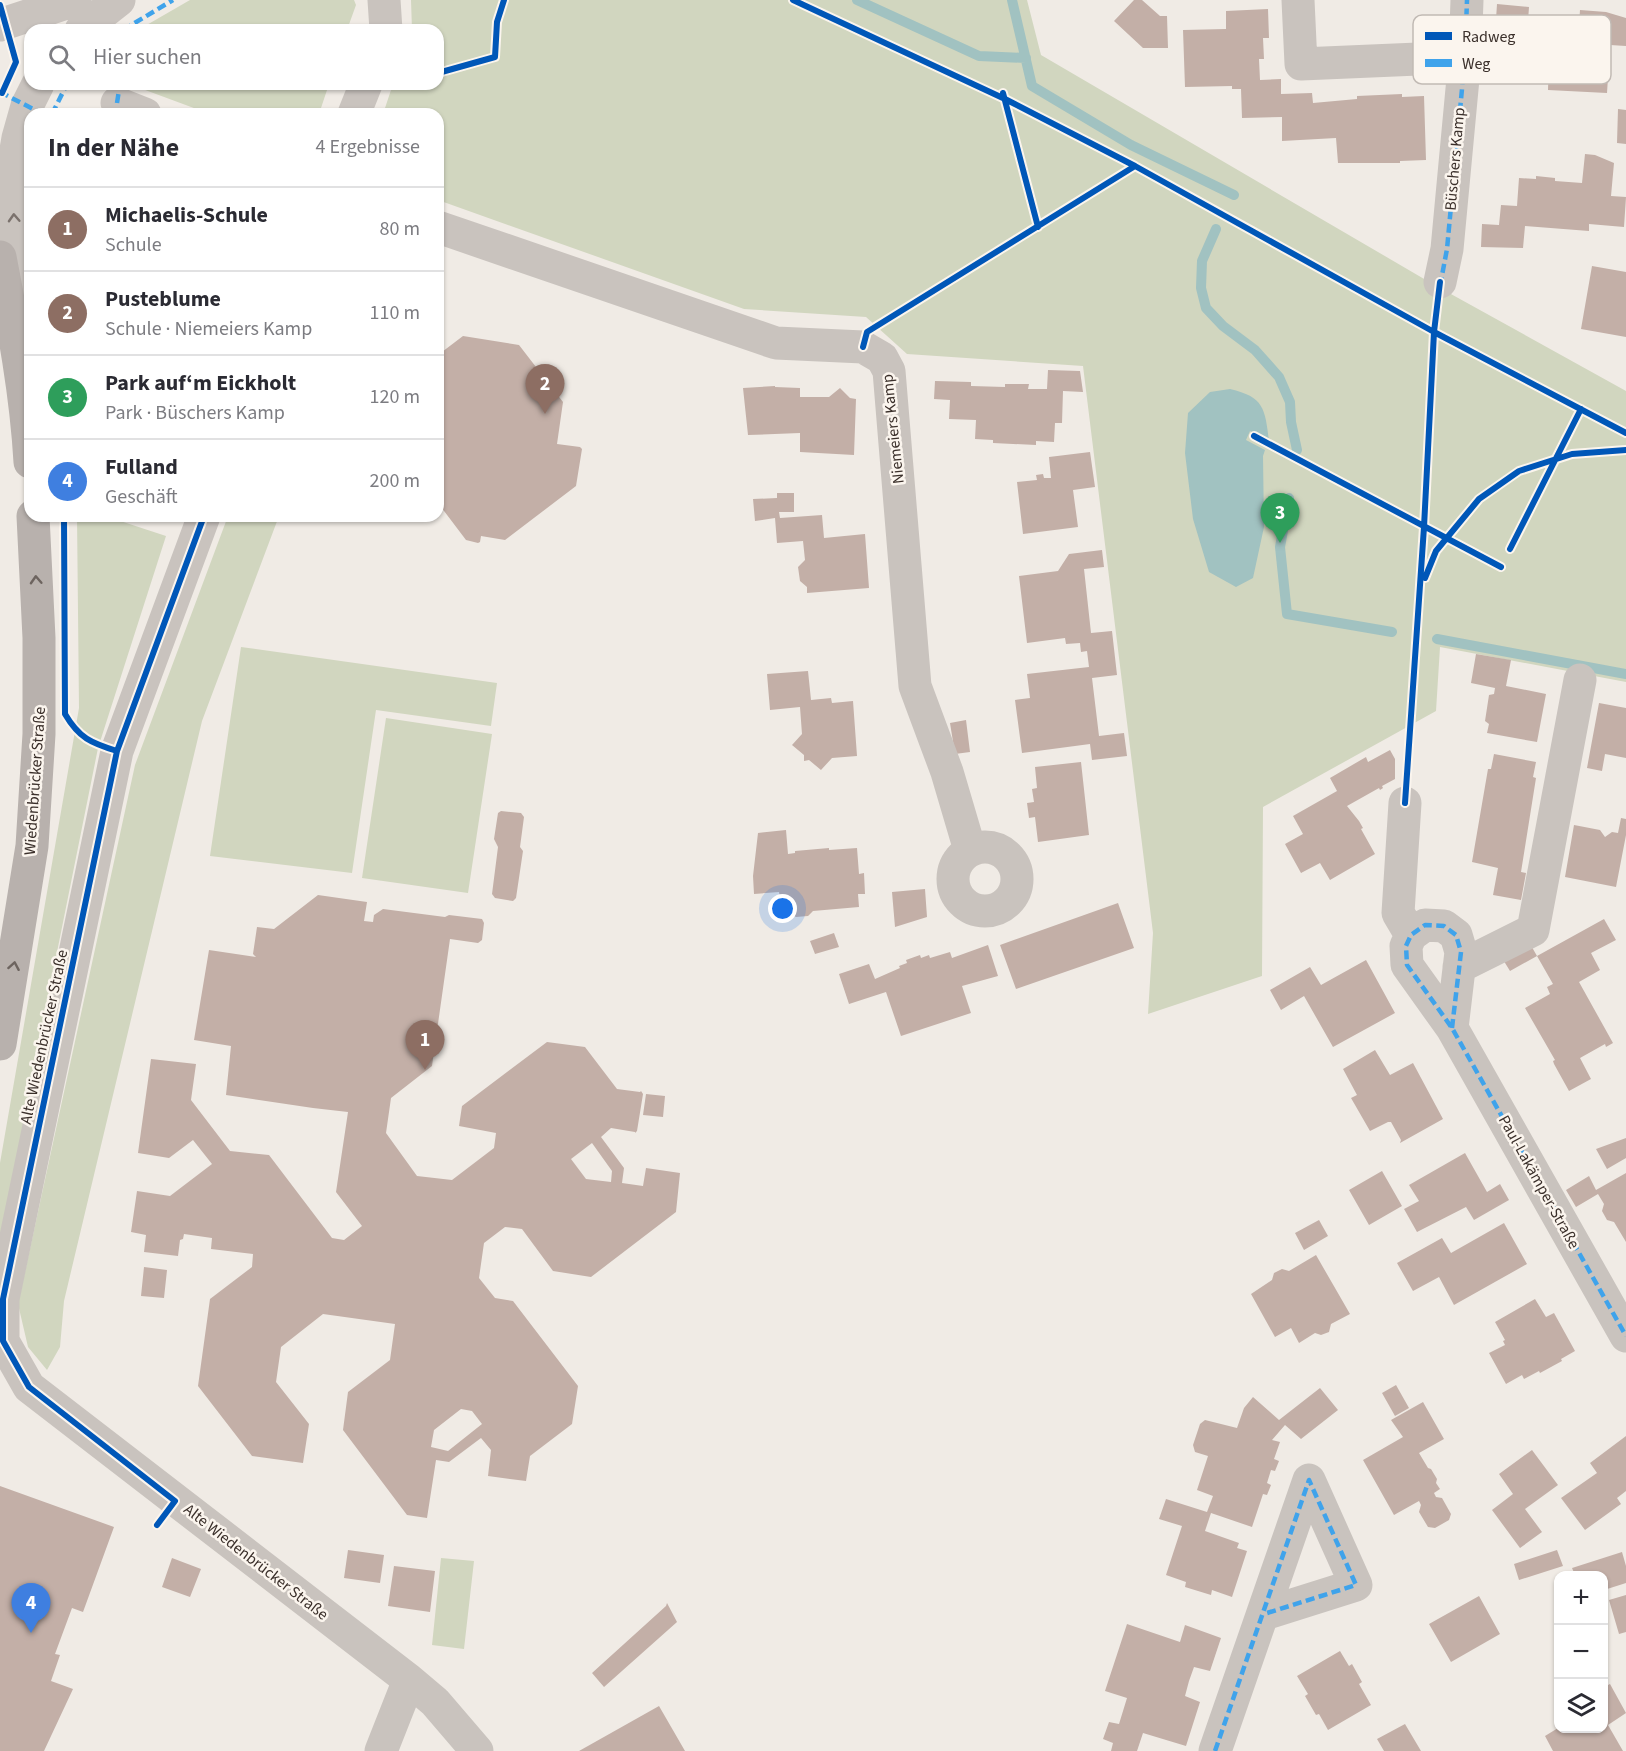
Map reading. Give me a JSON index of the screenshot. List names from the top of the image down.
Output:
{
  "streets": {
    "main road": ["Wiedenbrücker Straße"],
    "street": [
      "Büschers Kamp",
      "Niemeiers Kamp",
      "Alte Wiedenbrücker Straße",
      "Paul-Lakämper-Straße"
    ]
  },
  "one_way": ["Wiedenbrücker Straße"],
  "legend": ["Radweg", "Weg"],
  "page": {
    "search": "Hier suchen",
    "heading": ["In der Nähe", "4 Ergebnisse"],
    "list": [
      {
        "mark": "1",
        "name": "Michaelis-Schule",
        "note": "Schule",
        "value": "80 m"
      },
      {
        "mark": "2",
        "name": "Pusteblume",
        "note": "Schule · Niemeiers Kamp",
        "value": "110 m"
      },
      {
        "mark": "3",
        "name": "Park auf‘m Eickholt",
        "note": "Park · Büschers Kamp",
        "value": "120 m"
      },
      {
        "mark": "4",
        "name": "Fulland",
        "note": "Geschäft",
        "value": "200 m"
      }
    ],
    "pins": [
      "2",
      "3",
      "1",
      "4"
    ],
    "map_buttons": ["+", "−"]
  }
}
